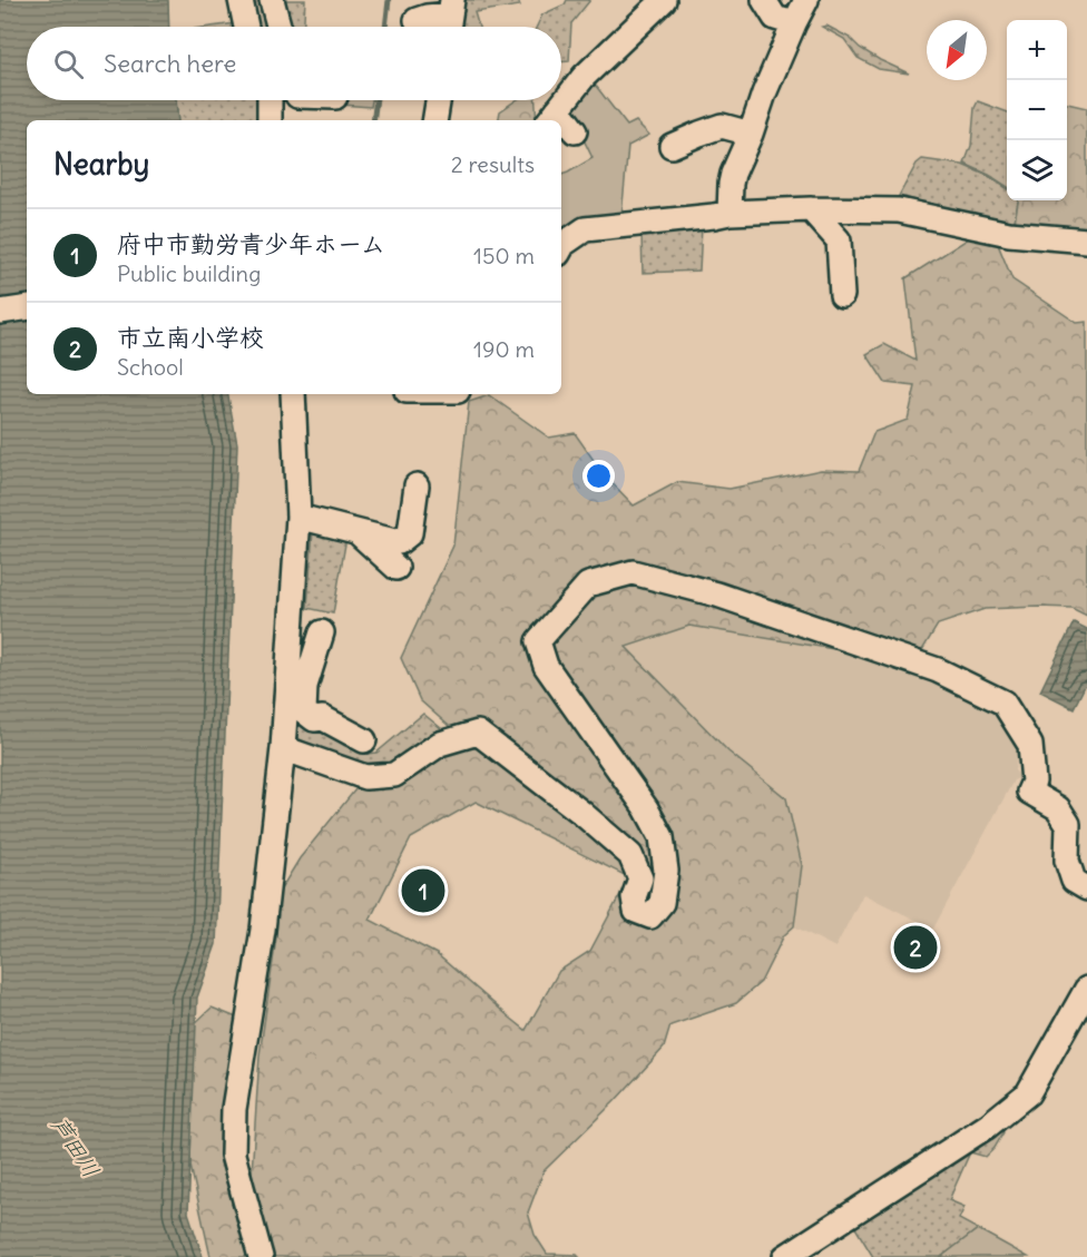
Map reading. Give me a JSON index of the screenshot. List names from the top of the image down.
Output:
{
  "water": ["芦田川"],
  "north": "bottom left",
  "page": {
    "map_buttons": ["+", "−"],
    "search": "Search here",
    "heading": ["Nearby", "2 results"],
    "list": [
      {
        "mark": "1",
        "name": "府中市勤労青少年ホーム",
        "note": "Public building",
        "value": "150 m"
      },
      {
        "mark": "2",
        "name": "市立南小学校",
        "note": "School",
        "value": "190 m"
      }
    ],
    "pins": ["1", "2"]
  }
}
